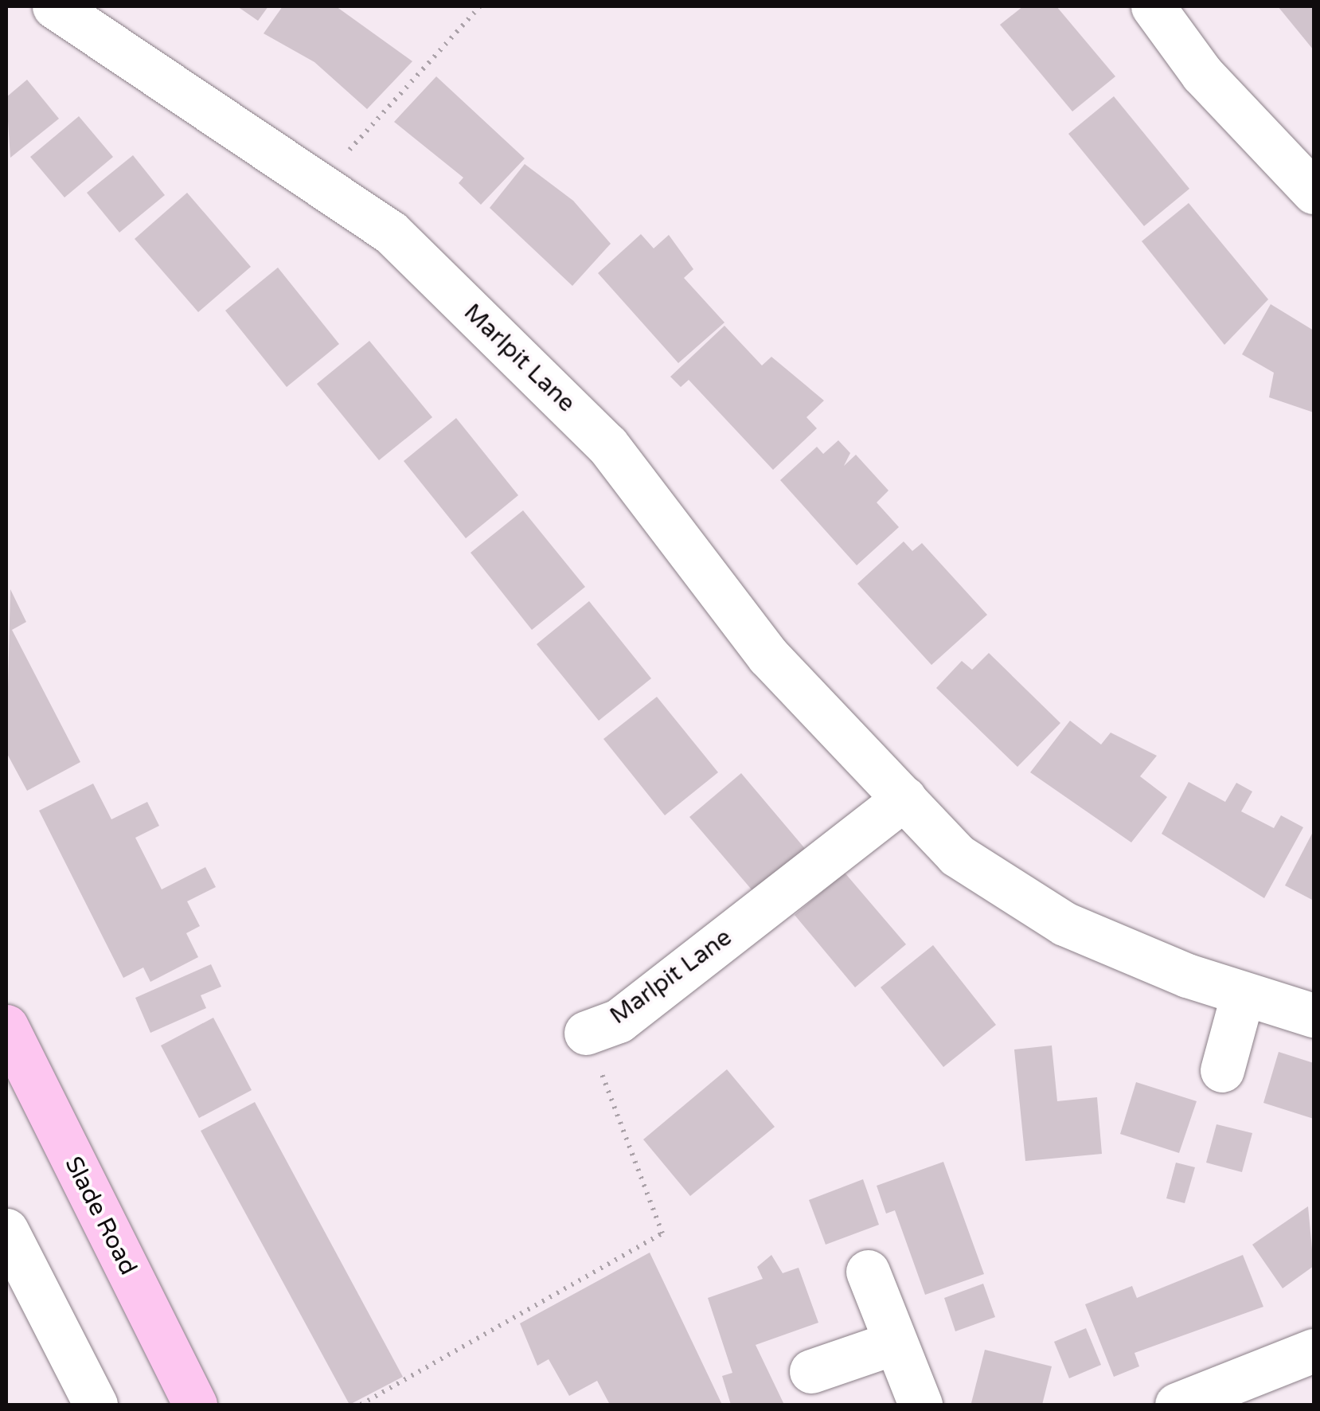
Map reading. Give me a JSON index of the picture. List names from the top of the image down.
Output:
{
  "streets": {
    "main road": ["Slade Road"],
    "street": ["Marlpit Lane"]
  }
}
